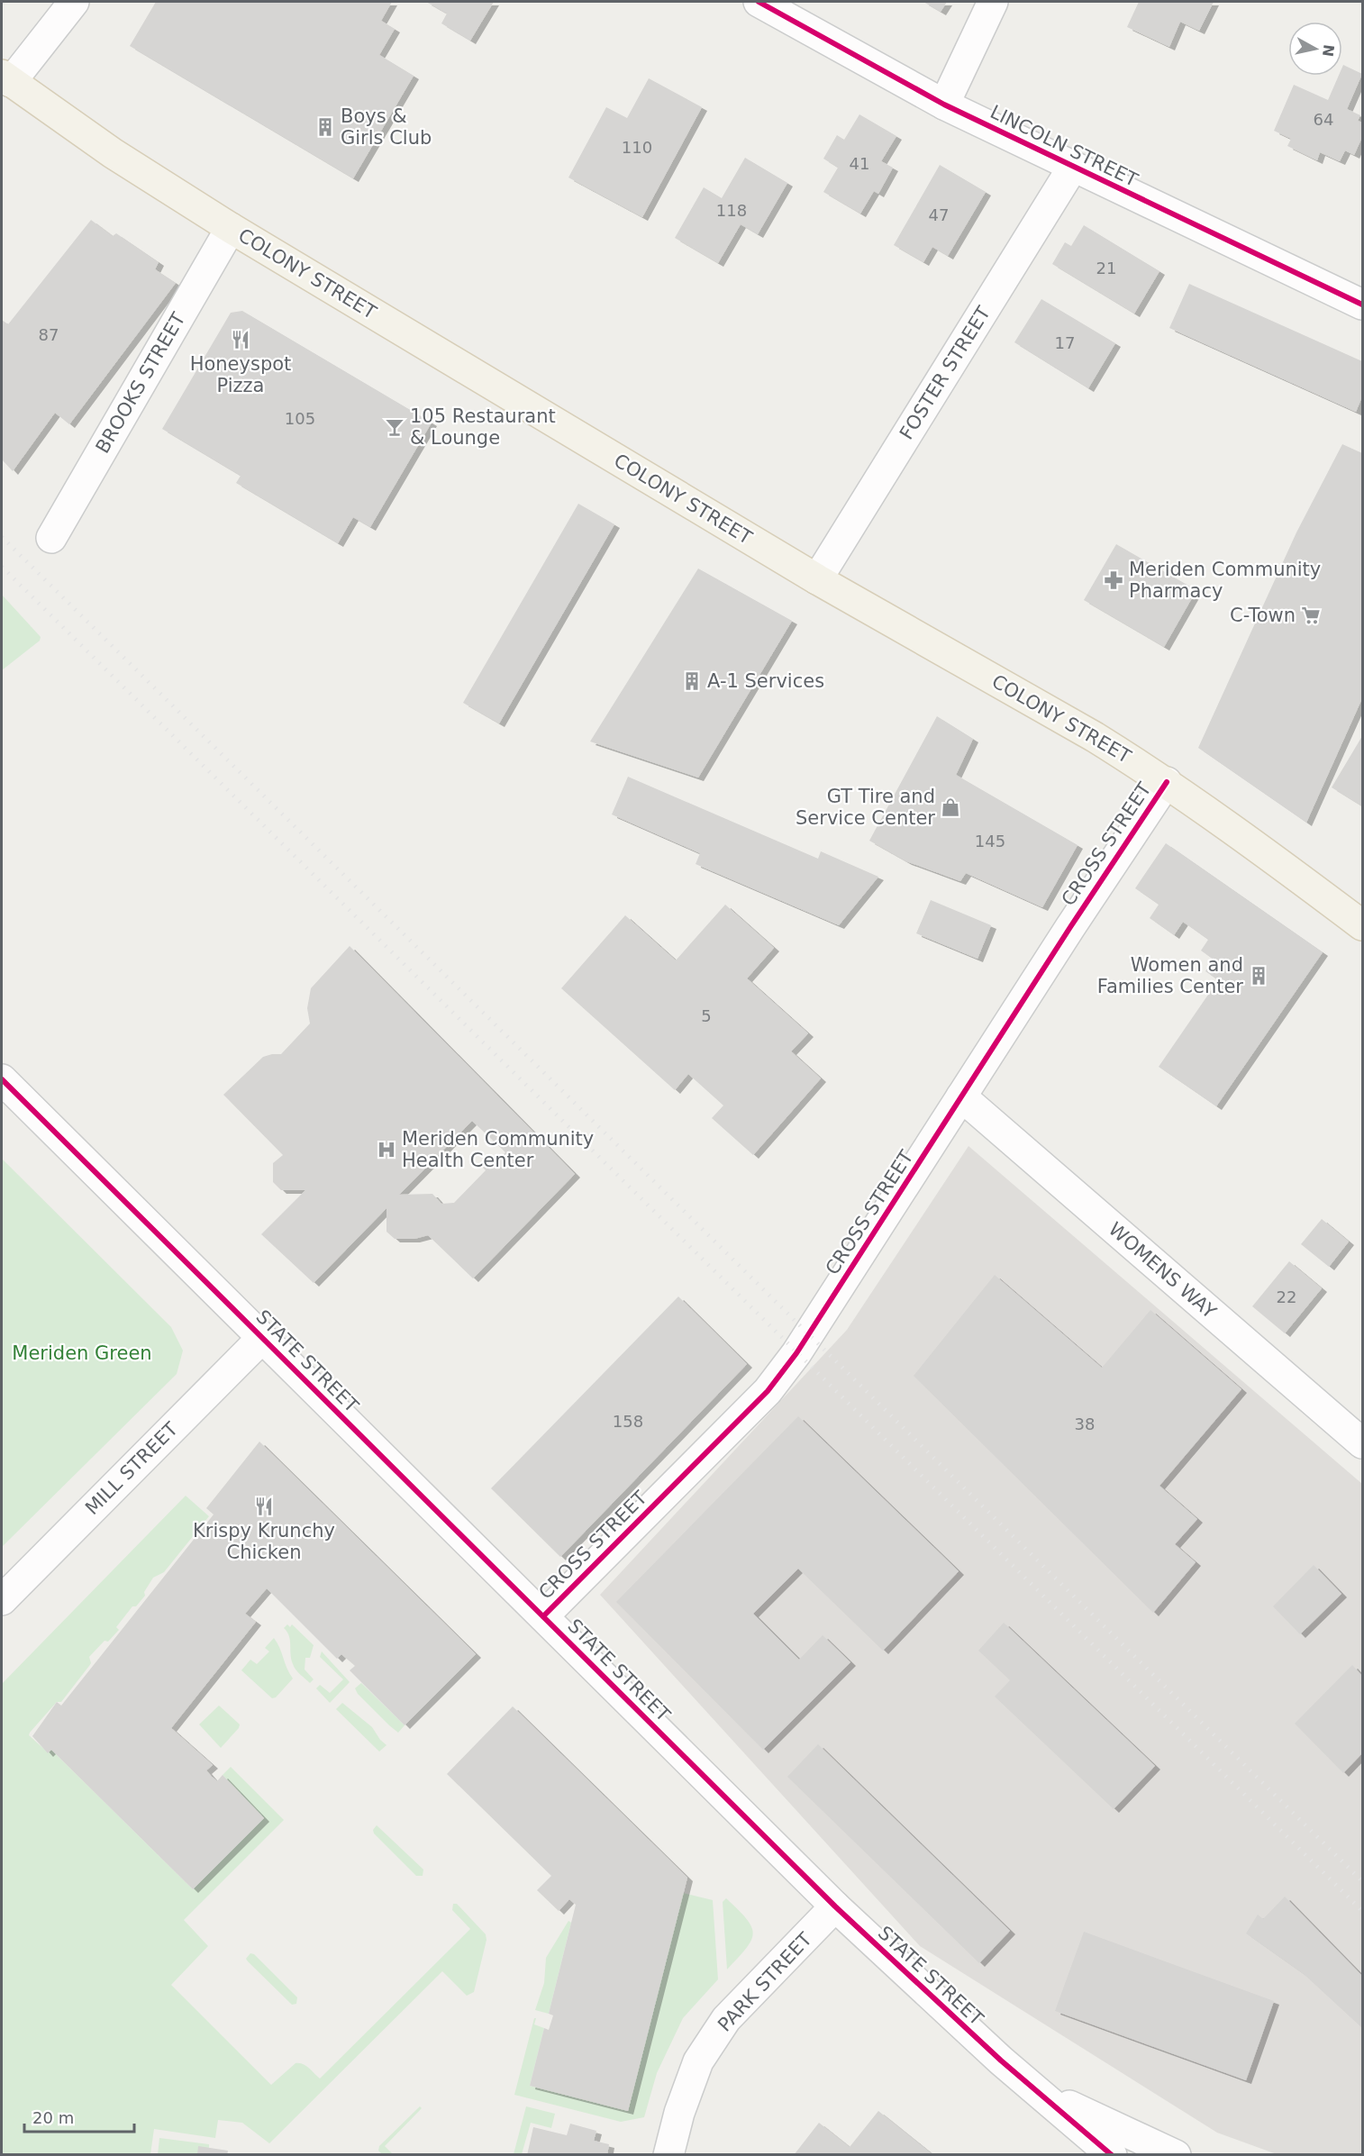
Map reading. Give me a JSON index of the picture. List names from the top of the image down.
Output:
{
  "streets": {
    "main road": ["COLONY STREET"],
    "street": [
      "LINCOLN STREET",
      "FOSTER STREET",
      "BROOKS STREET",
      "CROSS STREET",
      "WOMENS WAY",
      "STATE STREET",
      "MILL STREET",
      "PARK STREET"
    ]
  },
  "crossings": [
    ["LINCOLN STREET", "FOSTER STREET"],
    ["COLONY STREET", "FOSTER STREET"],
    ["COLONY STREET", "BROOKS STREET"],
    ["COLONY STREET", "CROSS STREET"],
    ["CROSS STREET", "WOMENS WAY"],
    ["CROSS STREET", "STATE STREET"],
    ["STATE STREET", "MILL STREET"],
    ["STATE STREET", "PARK STREET"]
  ],
  "parks": ["Meriden Green"],
  "places": {
    "building": ["Boys & Girls Club", "A-1 Services", "Women and Families Center"],
    "restaurant": ["Honeyspot Pizza", "Krispy Krunchy Chicken"],
    "bar": ["105 Restaurant & Lounge"],
    "pharmacy": ["Meriden Community Pharmacy"],
    "supermarket": ["C-Town"],
    "shop": ["GT Tire and Service Center"],
    "hospital": ["Meriden Community Health Center"]
  },
  "house_numbers": [
    "64",
    "110",
    "41",
    "118",
    "47",
    "21",
    "87",
    "17",
    "105",
    "145",
    "5",
    "22",
    "158",
    "38"
  ],
  "scale_bar": "20 m",
  "north": "right"
}
